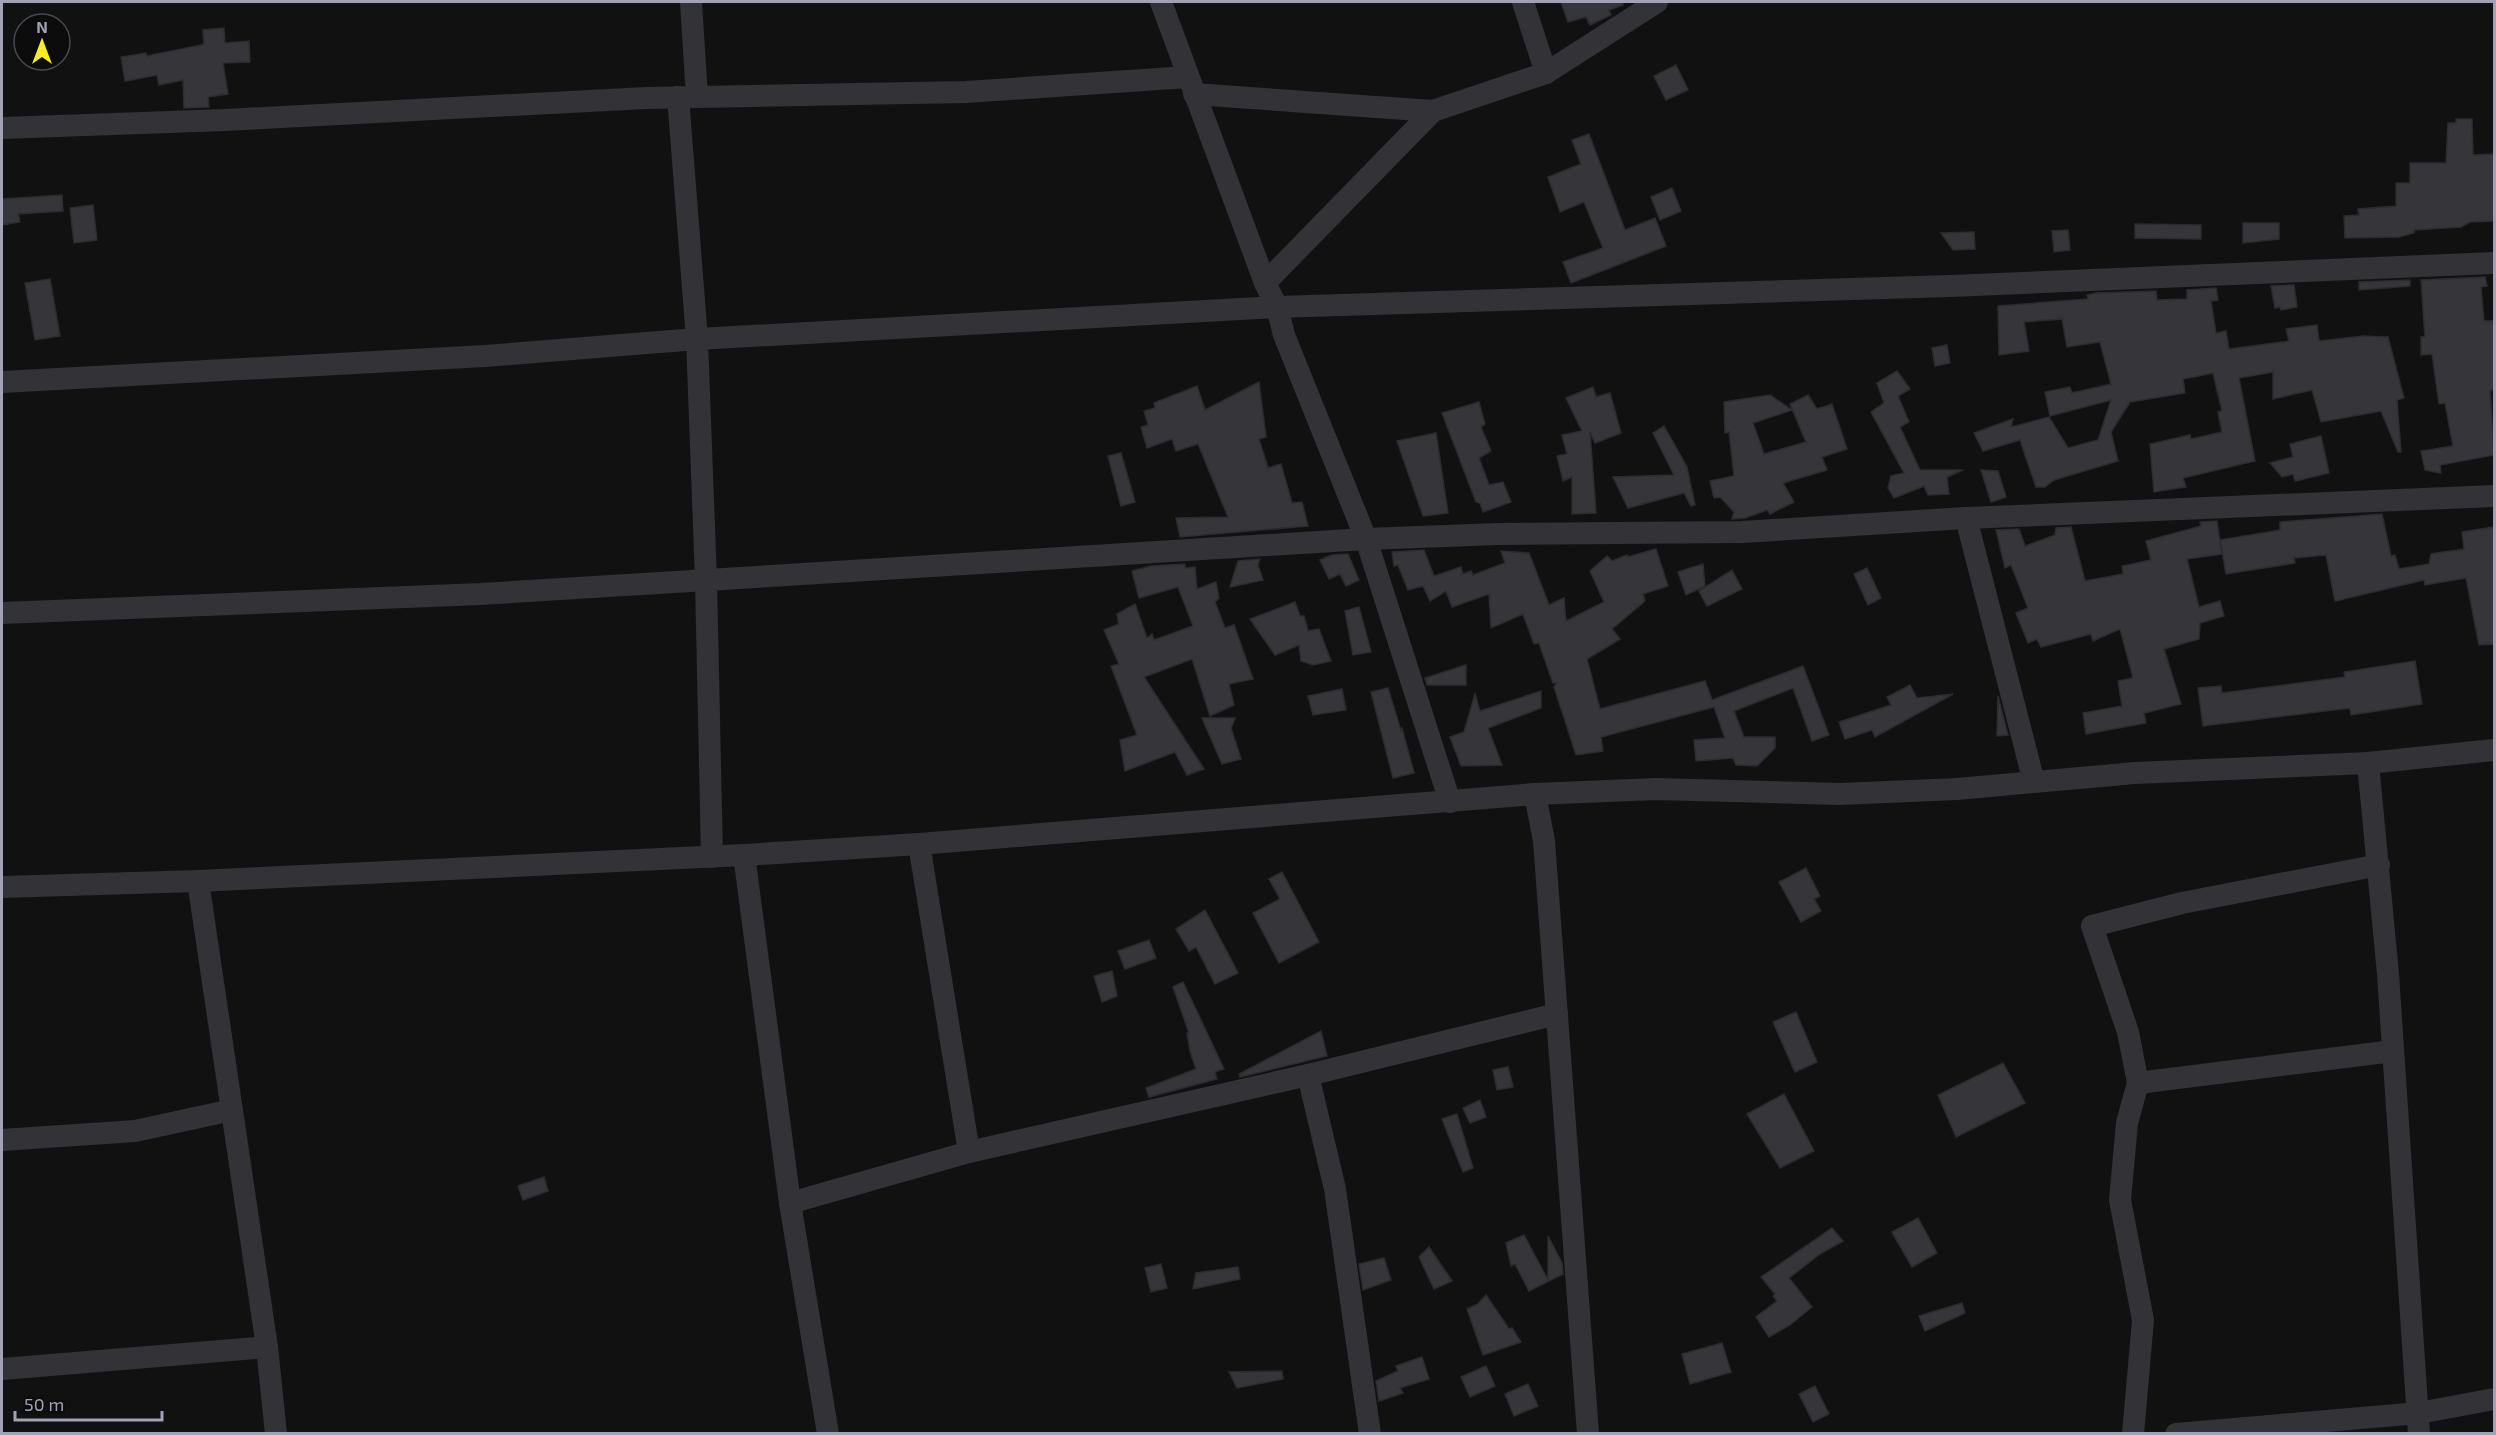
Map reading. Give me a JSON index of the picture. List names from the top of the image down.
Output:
{
  "scale_bar": "50 m",
  "north": "top"
}
